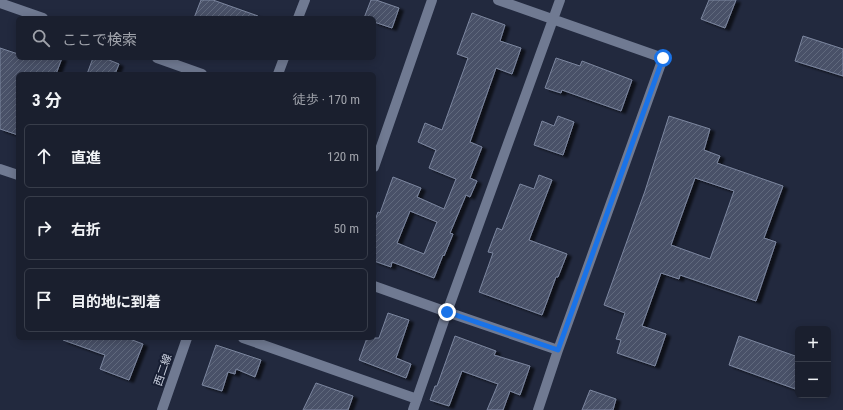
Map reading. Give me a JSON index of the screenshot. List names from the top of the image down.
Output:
{
  "streets": {
    "street": ["西二線"]
  },
  "page": {
    "search": "ここで検索",
    "heading": ["3 分", "徒歩 · 170 m"],
    "list": [
      ["直進", "120 m"],
      ["右折", "50 m"],
      "目的地に到着"
    ],
    "map_buttons": ["+", "−"]
  }
}
